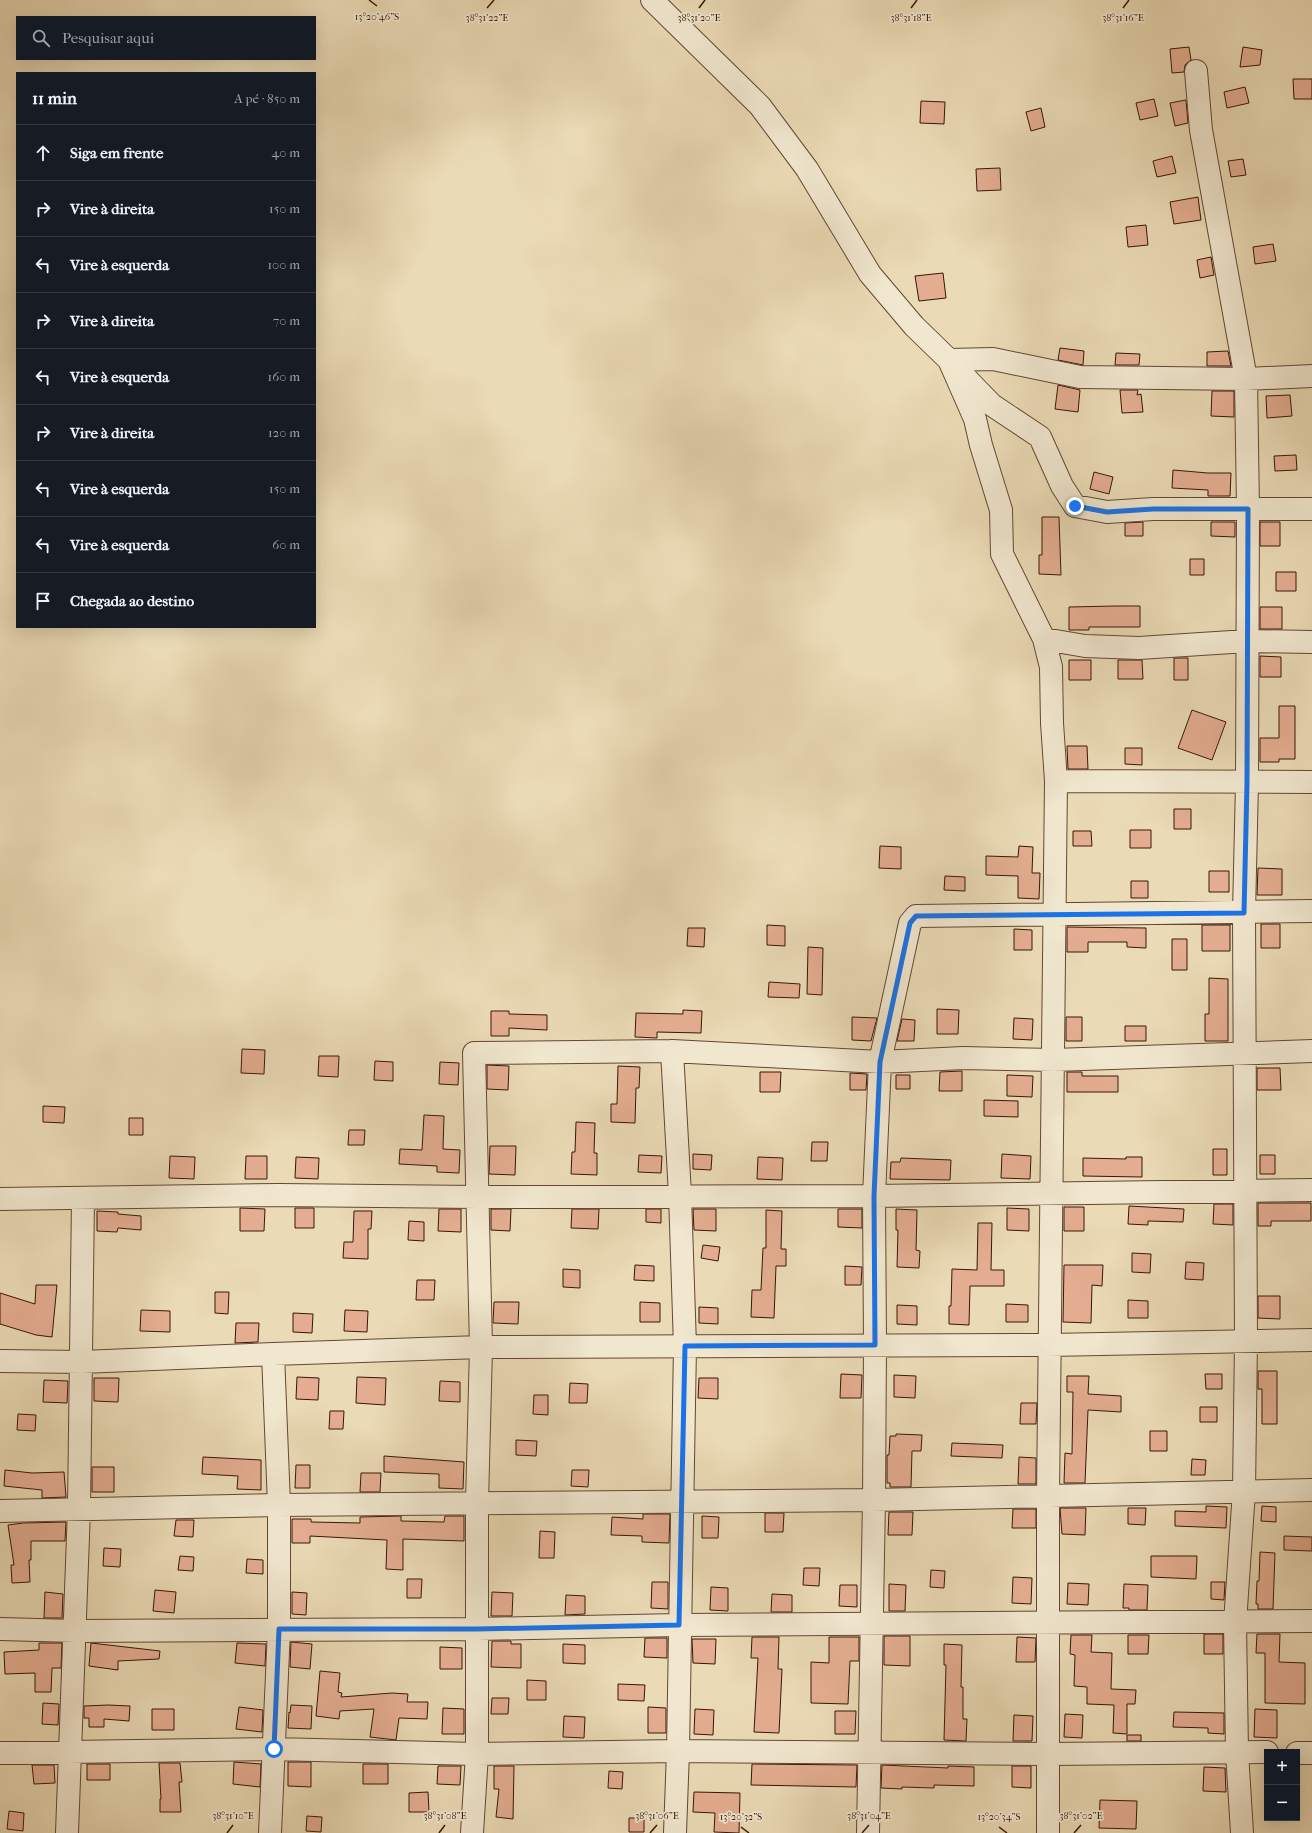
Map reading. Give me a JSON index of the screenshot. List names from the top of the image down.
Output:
{
  "page": {
    "search": "Pesquisar aqui",
    "heading": ["11 min", "A pé · 850 m"],
    "list": [
      ["Siga em frente", "40 m"],
      ["Vire à direita", "150 m"],
      ["Vire à esquerda", "100 m"],
      ["Vire à direita", "70 m"],
      ["Vire à esquerda", "160 m"],
      ["Vire à direita", "120 m"],
      ["Vire à esquerda", "150 m"],
      ["Vire à esquerda", "60 m"],
      "Chegada ao destino"
    ],
    "map_buttons": ["+", "−"]
  },
  "coordinates": [
    "13°20'46\"S",
    "38°31'22\"E",
    "38°31'20\"E",
    "38°31'18\"E",
    "38°31'16\"E",
    "38°31'10\"E",
    "38°31'08\"E",
    "38°31'06\"E",
    "38°31'04\"E",
    "38°31'02\"E",
    "13°20'32\"S",
    "13°20'34\"S"
  ]
}
